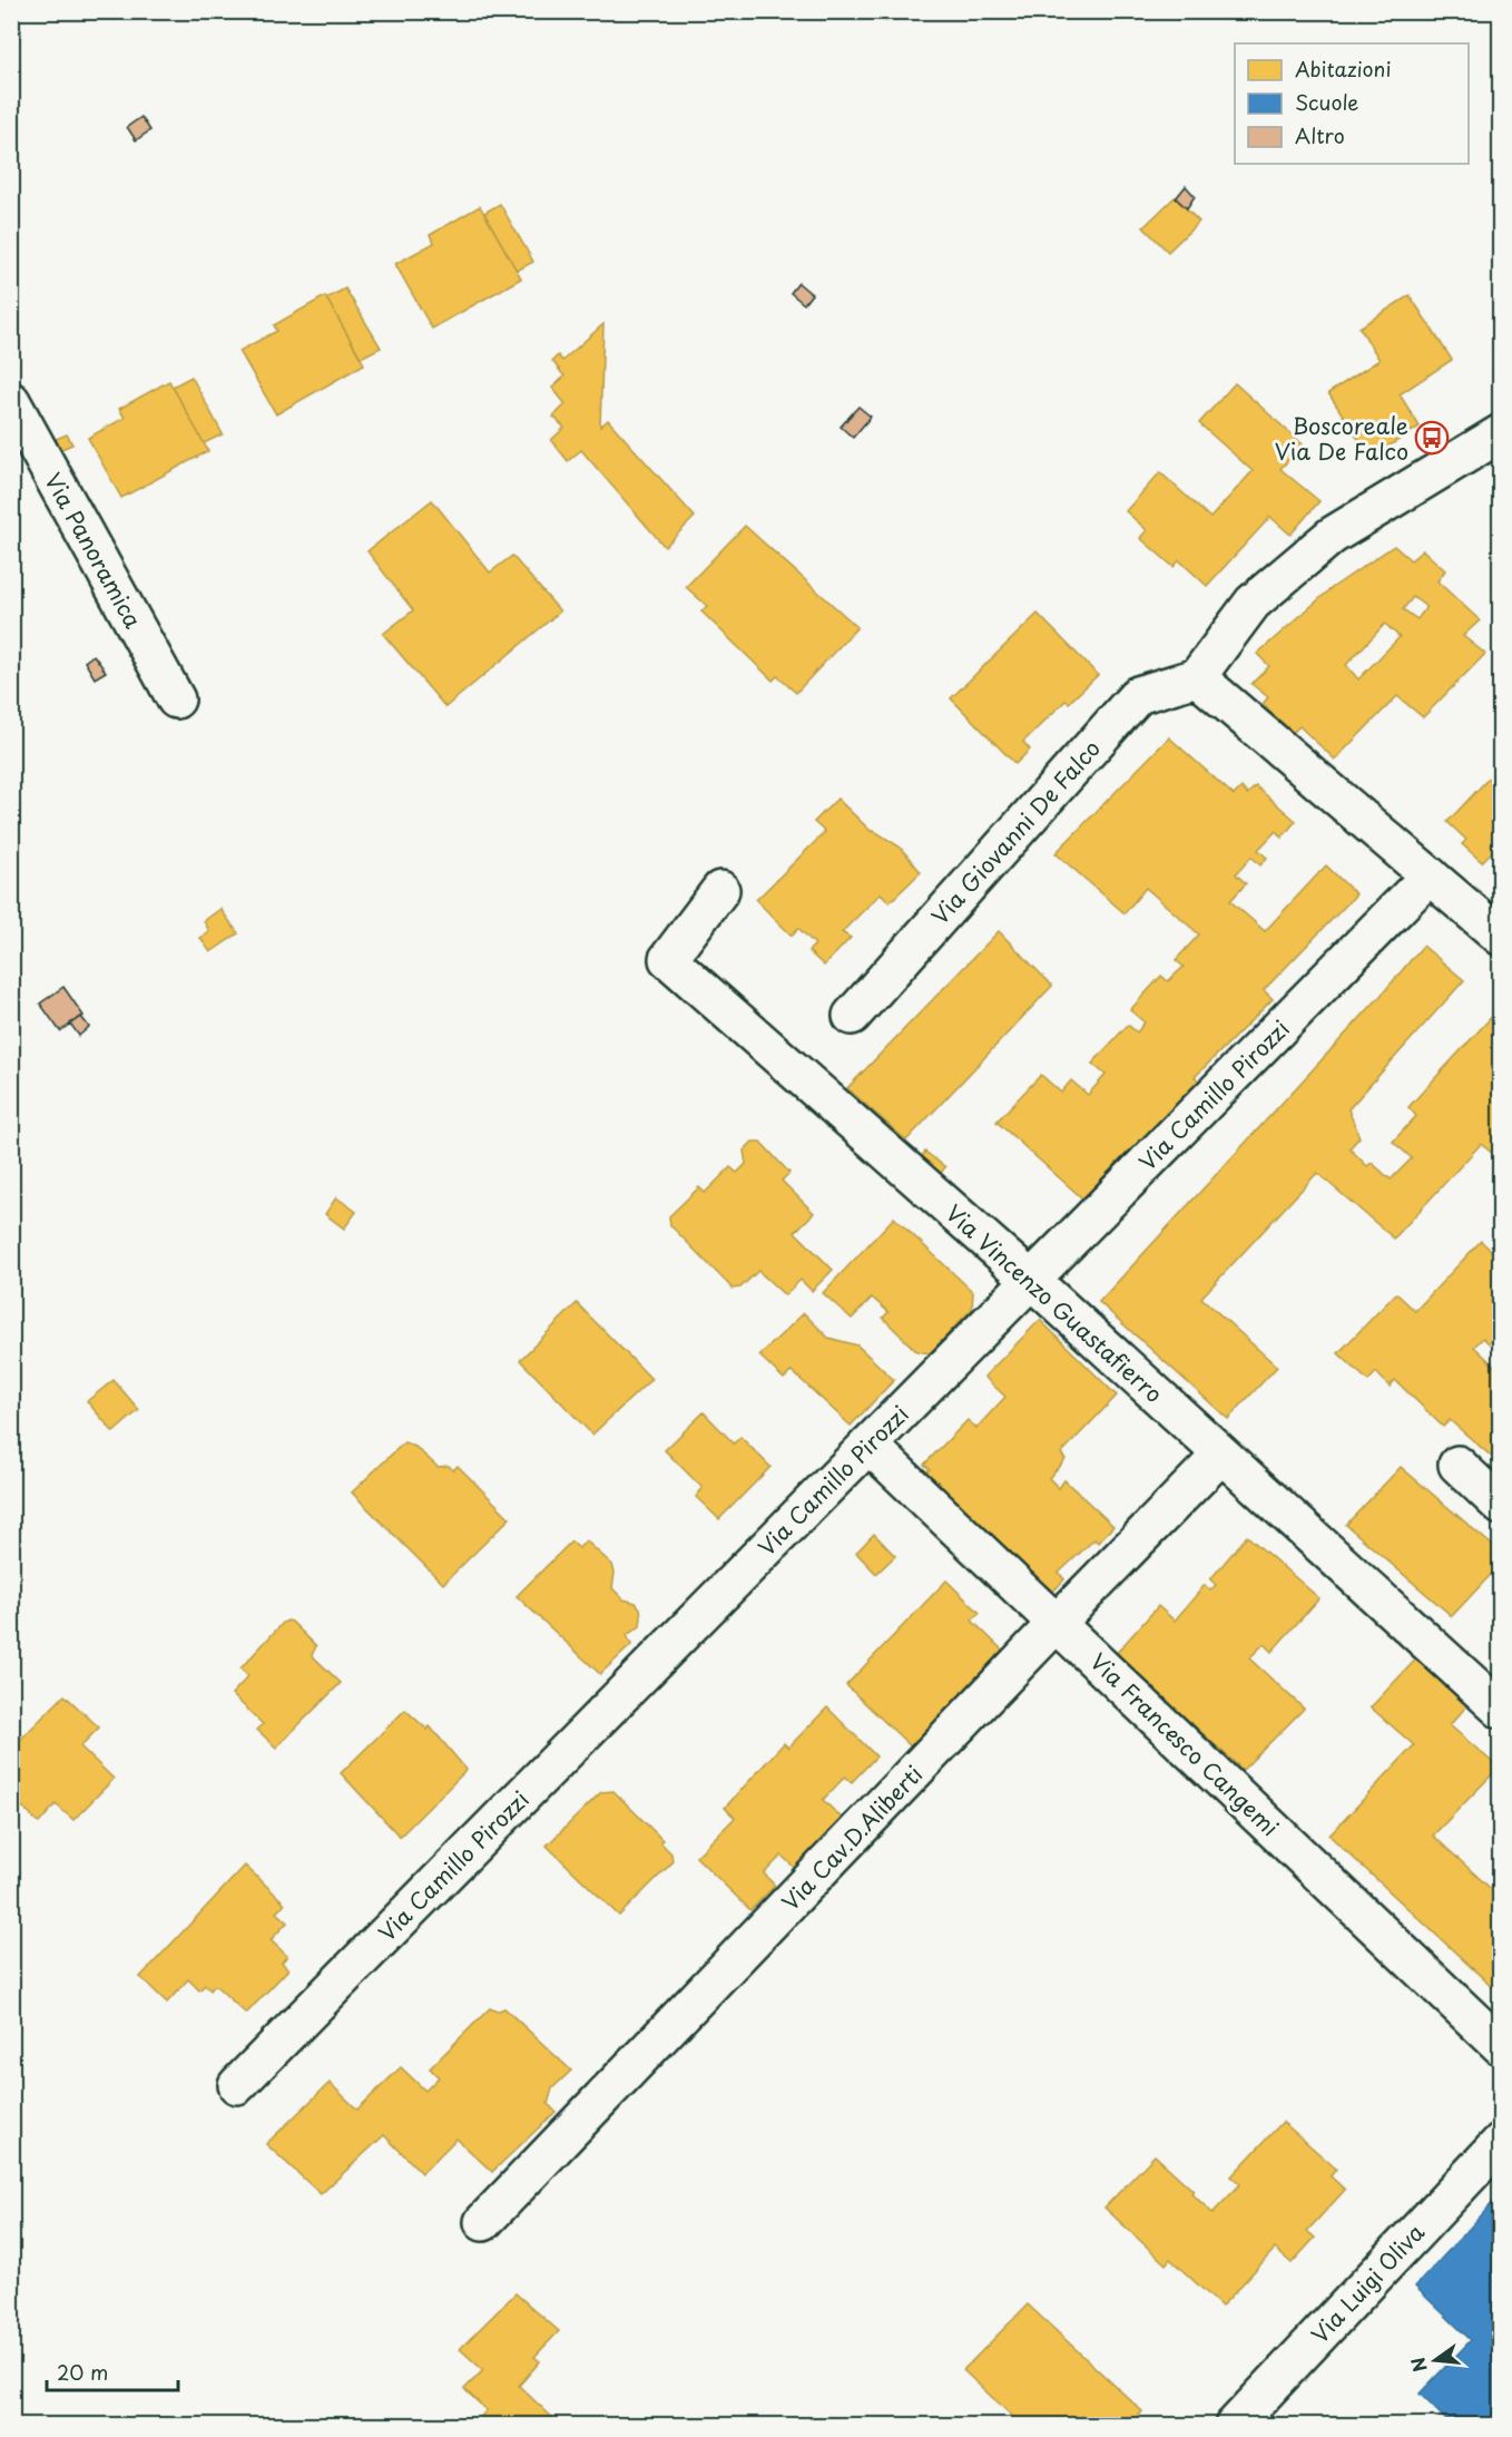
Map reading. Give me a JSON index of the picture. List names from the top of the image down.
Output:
{
  "streets": {
    "street": [
      "Via Panoramica",
      "Via Giovanni De Falco",
      "Via Camillo Pirozzi",
      "Via Vincenzo Guastafierro",
      "Via Francesco Cangemi",
      "Via Cav.D.Aliberti",
      "Via Luigi Oliva"
    ]
  },
  "crossings": [
    ["Via Camillo Pirozzi", "Via Vincenzo Guastafierro"],
    ["Via Camillo Pirozzi", "Via Francesco Cangemi"],
    ["Via Vincenzo Guastafierro", "Via Cav.D.Aliberti"],
    ["Via Francesco Cangemi", "Via Cav.D.Aliberti"]
  ],
  "places": {
    "bus stop": ["Boscoreale Via De Falco"]
  },
  "legend": ["Abitazioni", "Scuole", "Altro"],
  "scale_bar": "20 m",
  "north": "left"
}
